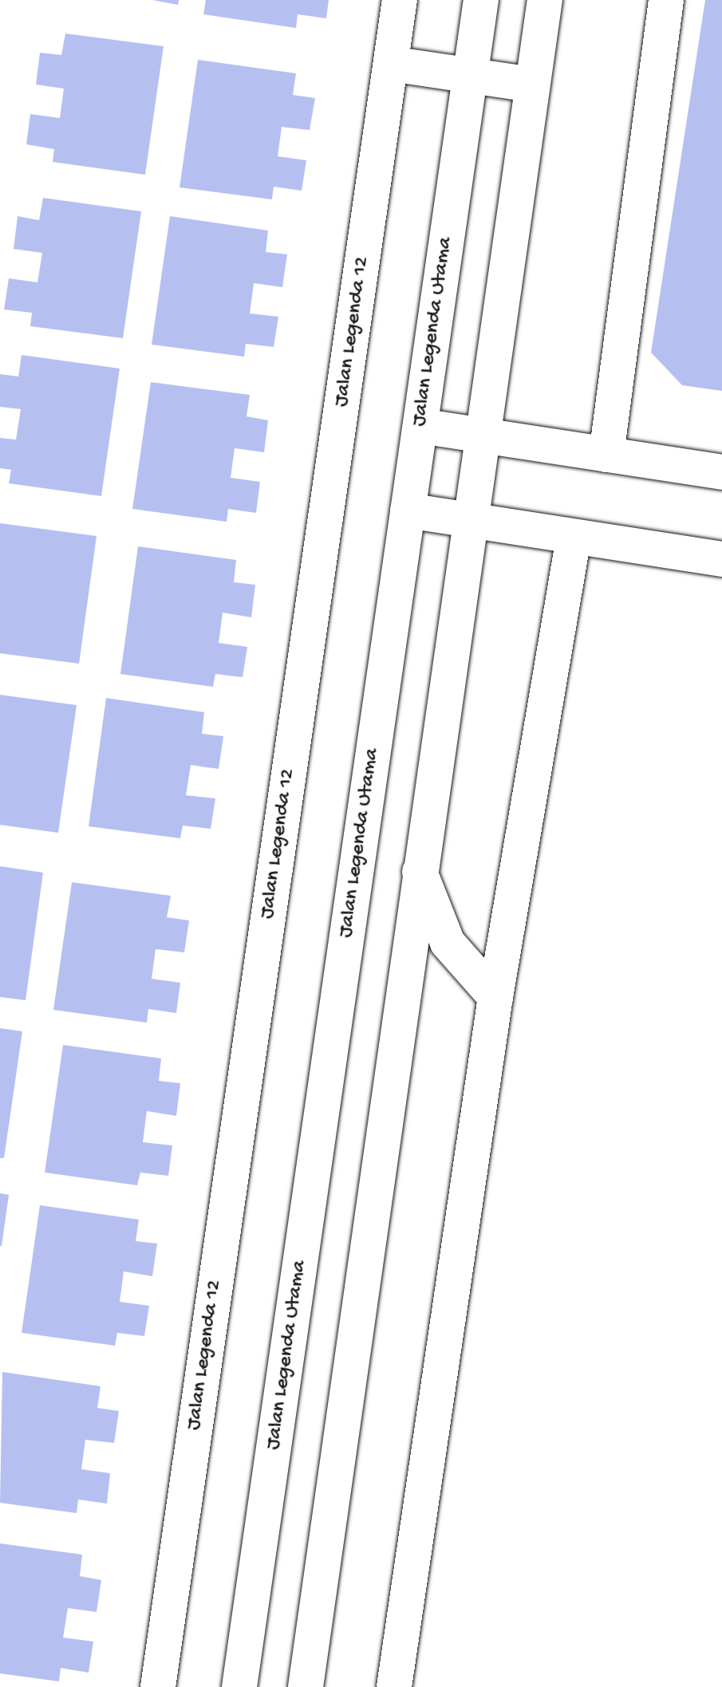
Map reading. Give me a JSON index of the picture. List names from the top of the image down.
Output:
{
  "streets": {
    "street": ["Jalan Legenda 12", "Jalan Legenda Utama"]
  }
}
